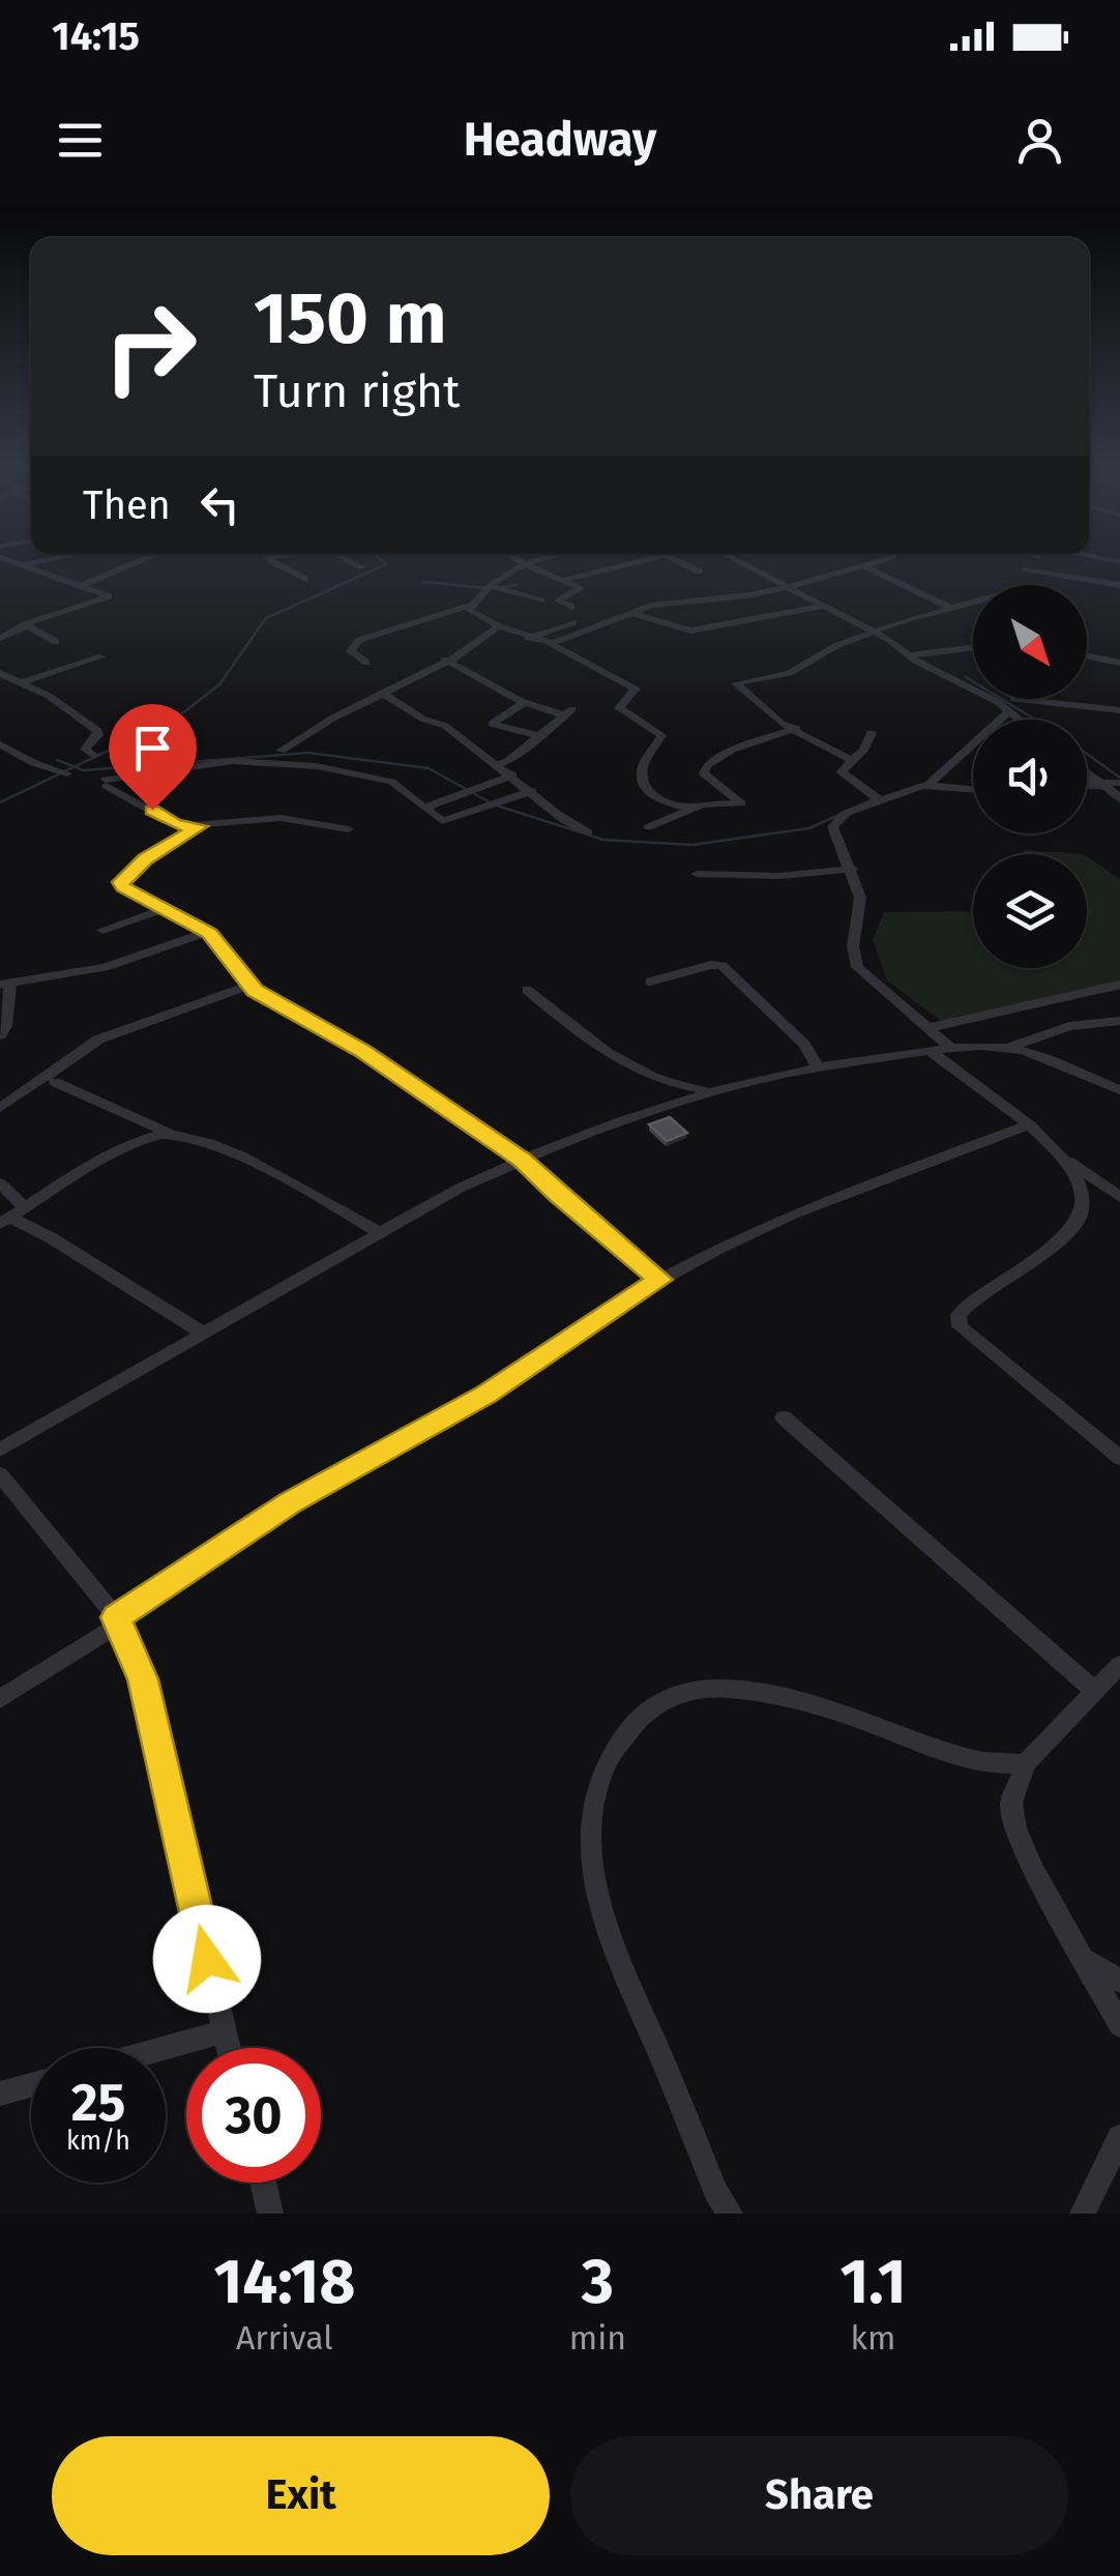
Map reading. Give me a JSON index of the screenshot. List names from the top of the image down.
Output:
{
  "north": "bottom right",
  "page": {
    "status": "14:15",
    "header": "Headway",
    "turn": ["150 m", "Turn right"],
    "then": "Then",
    "speed": "25 km/h",
    "limit": "30",
    "eta": [
      "14:18",
      "Arrival",
      "3",
      "min",
      "1.1",
      "km"
    ],
    "buttons": ["Exit", "Share"]
  }
}
